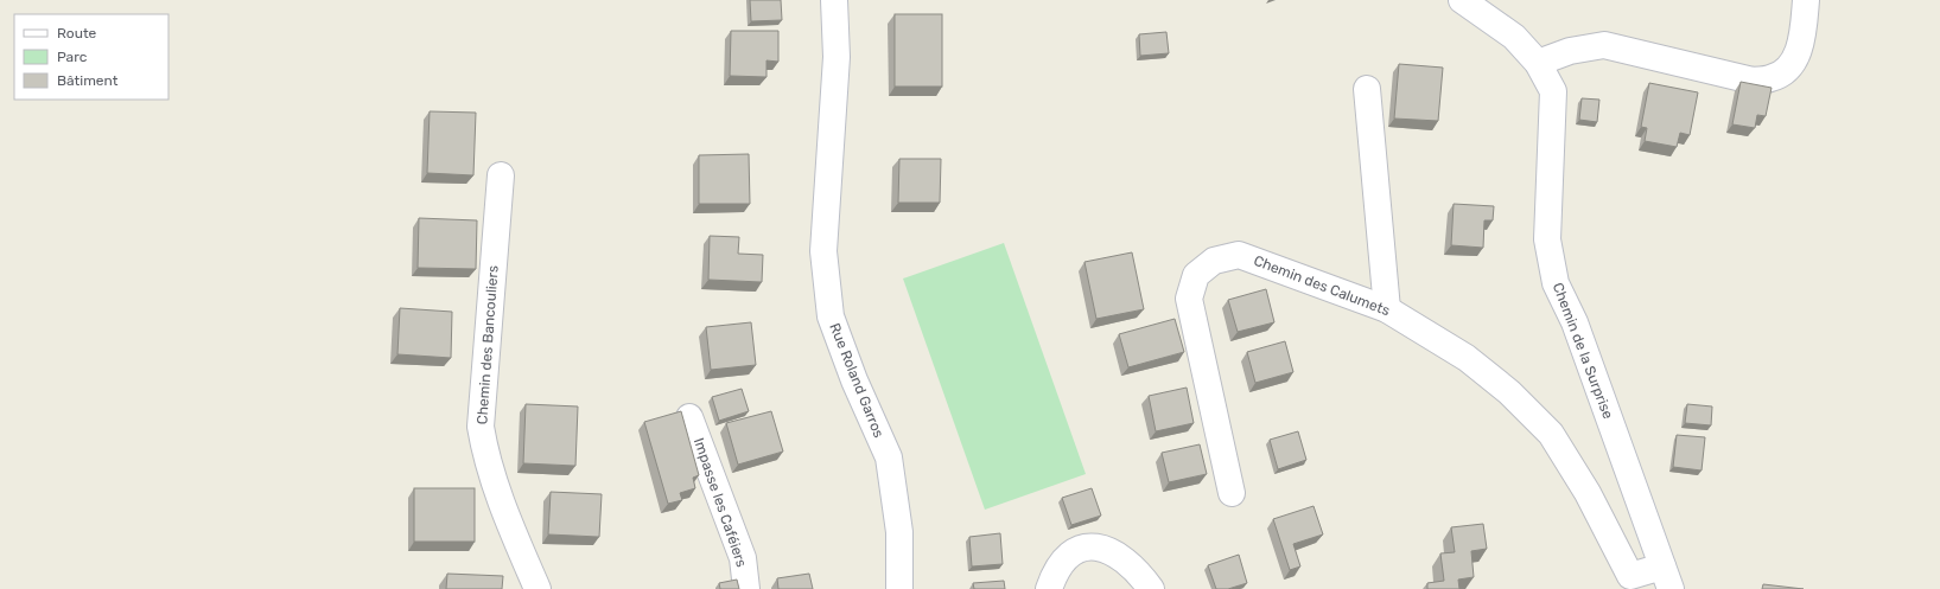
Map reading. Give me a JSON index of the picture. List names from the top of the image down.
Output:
{
  "streets": {
    "street": [
      "Chemin des Calumets",
      "Chemin des Bancouliers",
      "Chemin de la Surprise",
      "Rue Roland Garros",
      "Impasse les Caféiers"
    ]
  },
  "crossings": [
    ["Chemin des Calumets", "Chemin de la Surprise"]
  ],
  "legend": ["Route", "Parc", "Bâtiment"]
}
